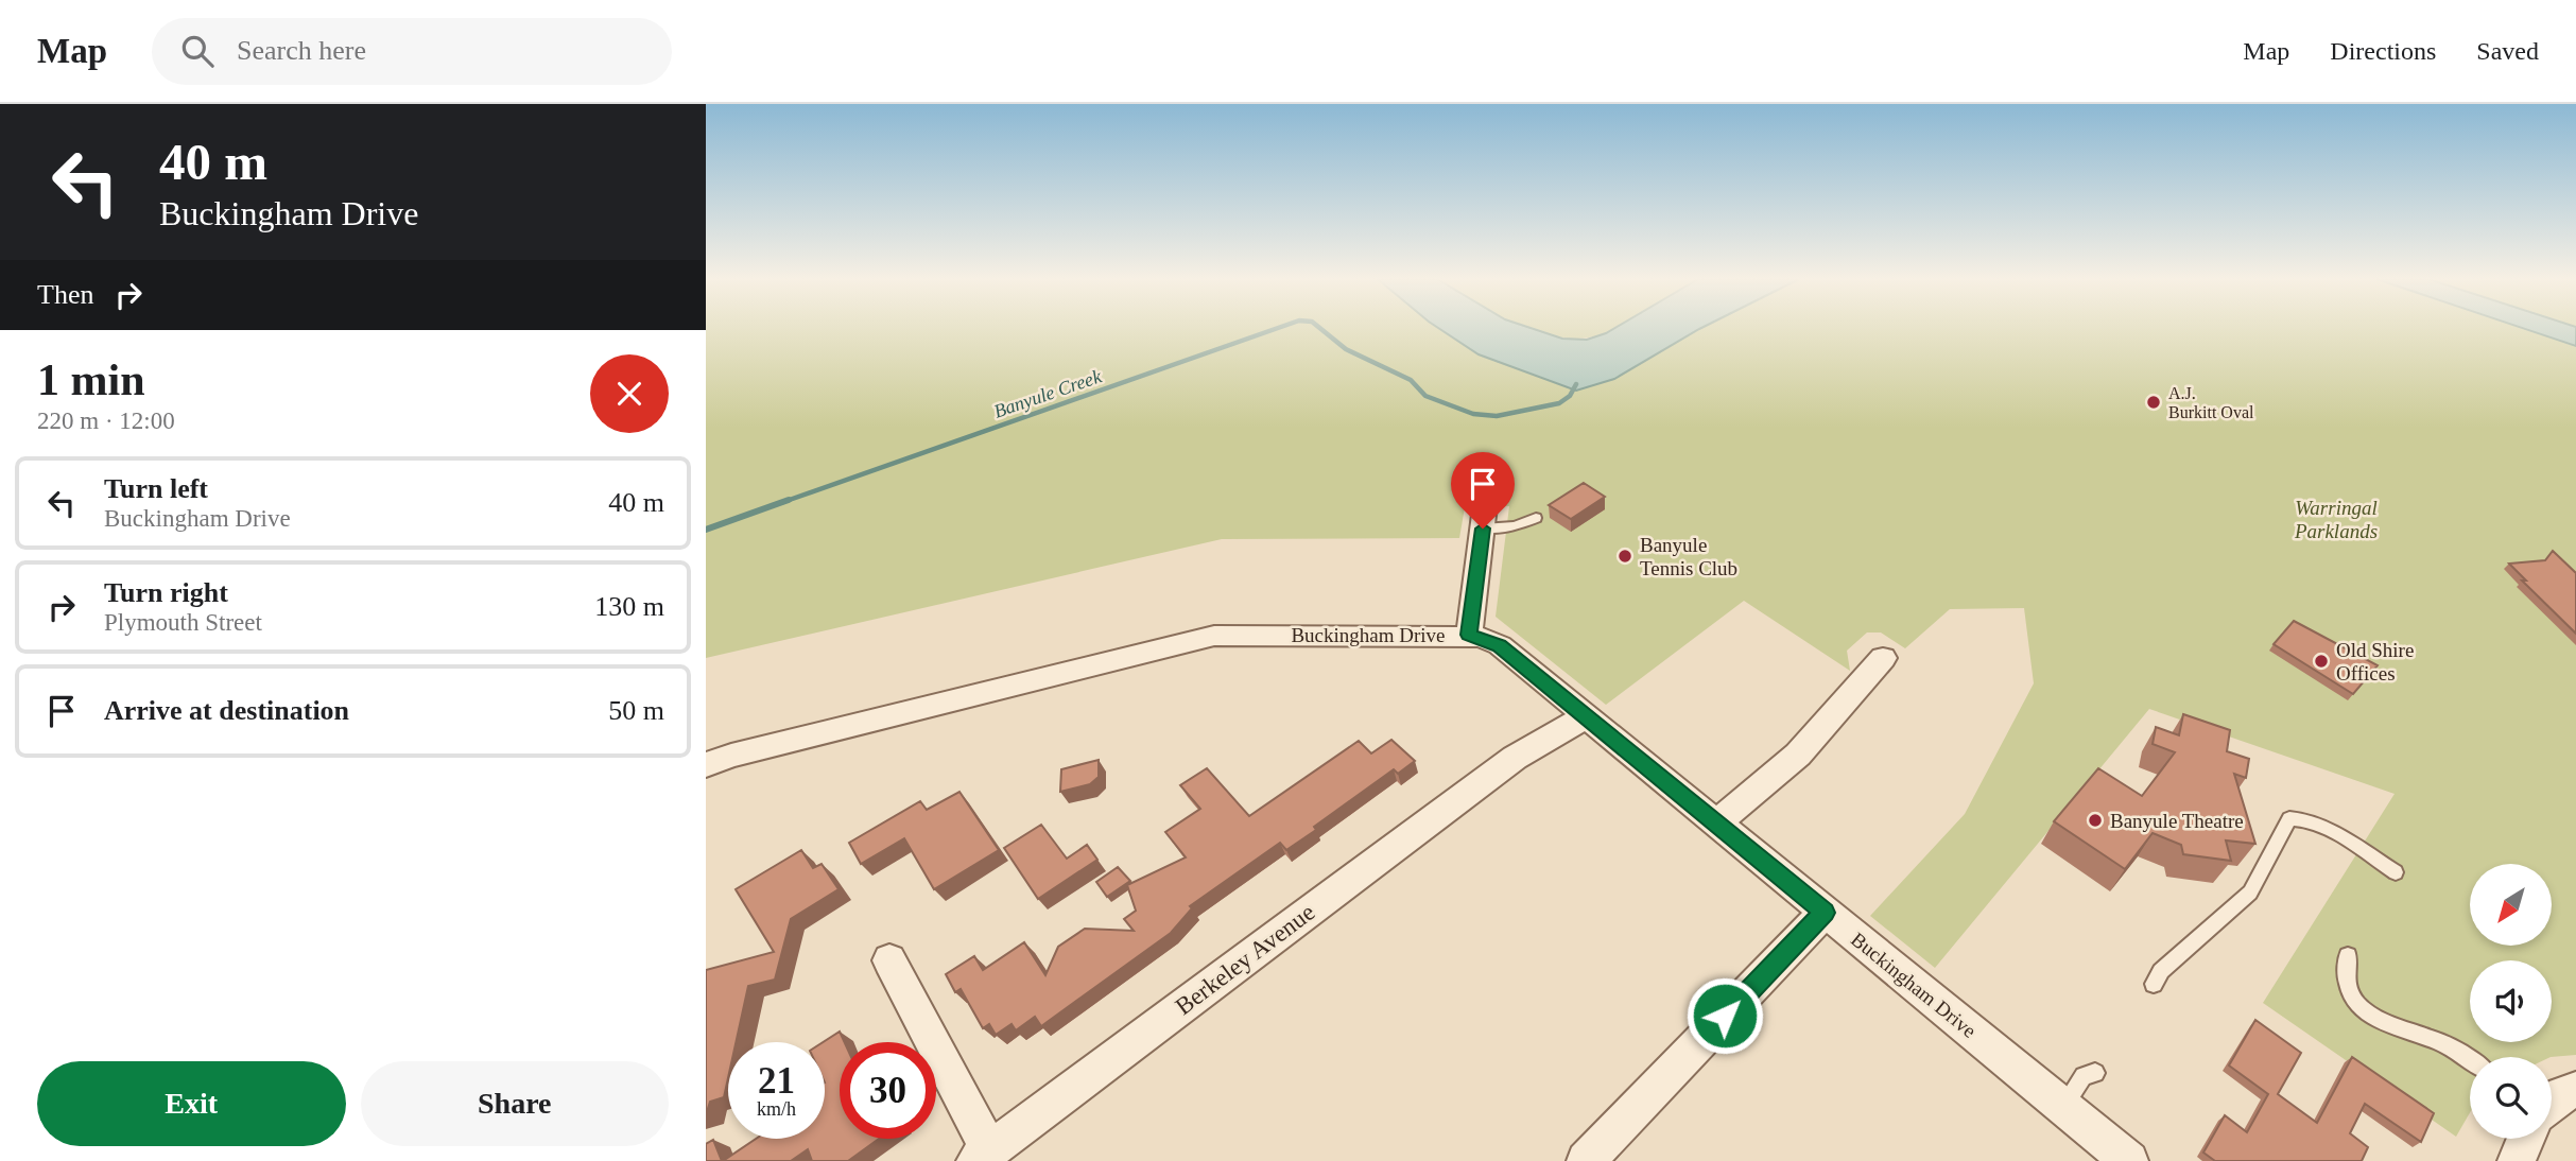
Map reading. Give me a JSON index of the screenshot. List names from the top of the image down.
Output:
{
  "streets": {
    "street": ["Buckingham Drive", "Berkeley Avenue"]
  },
  "crossings": [
    ["Buckingham Drive", "Berkeley Avenue"]
  ],
  "water": ["Banyule Creek"],
  "parks": ["Warringal Parklands"],
  "places": [
    "A.J. Burkitt Oval",
    "Banyule Tennis Club",
    "Old Shire Offices",
    "Banyule Theatre"
  ],
  "north": "bottom left",
  "page": {
    "header": "Map",
    "search": "Search here",
    "nav": ["Map", "Directions", "Saved"],
    "turn": ["40 m", "Buckingham Drive"],
    "then": "Then",
    "heading": ["1 min", "220 m · 12:00"],
    "list": [
      {
        "name": "Turn left",
        "note": "Buckingham Drive",
        "value": "40 m"
      },
      {
        "name": "Turn right",
        "note": "Plymouth Street",
        "value": "130 m"
      },
      {
        "name": "Arrive at destination",
        "value": "50 m"
      }
    ],
    "speed": "21 km/h",
    "limit": "30",
    "buttons": ["Exit", "Share"]
  }
}
